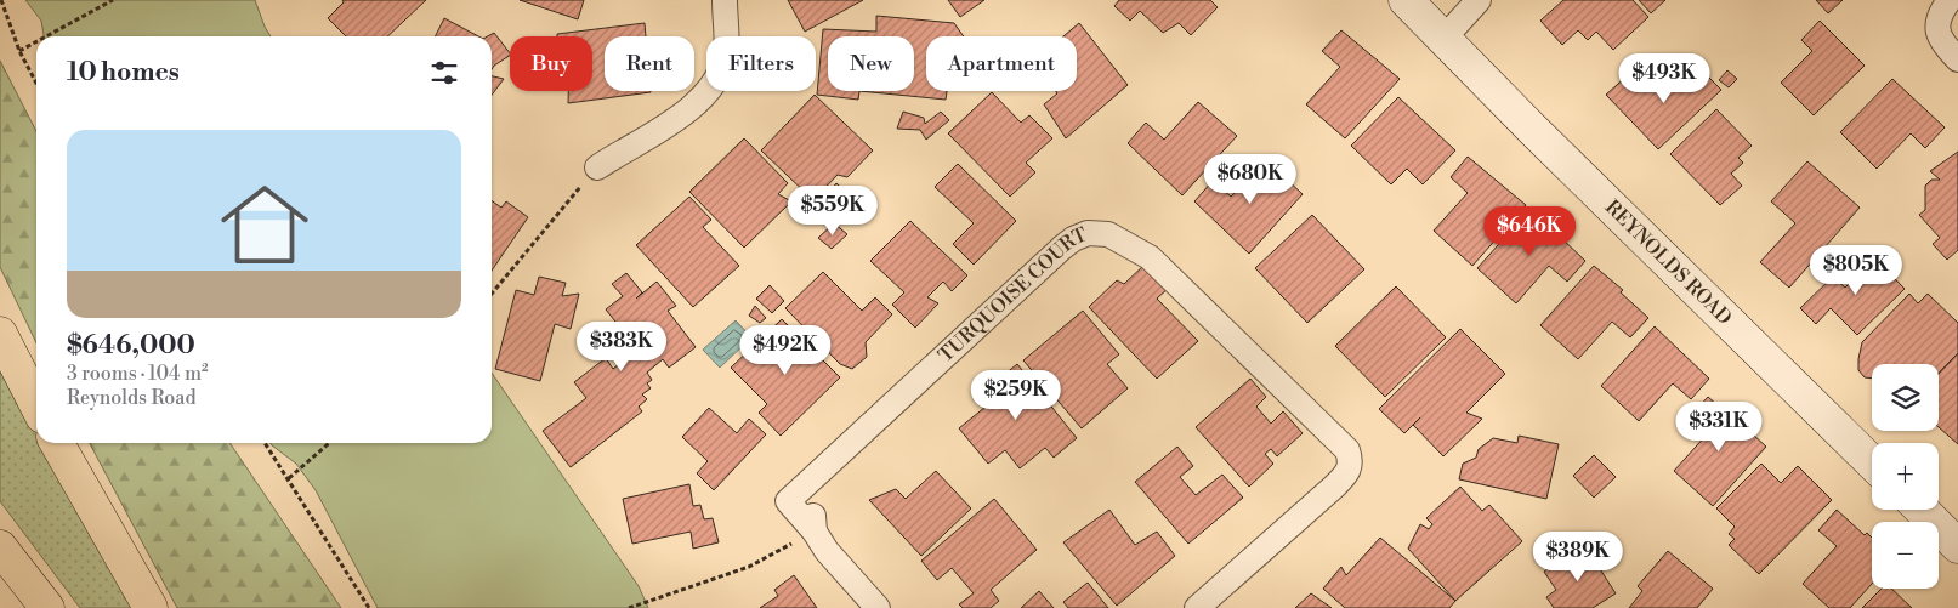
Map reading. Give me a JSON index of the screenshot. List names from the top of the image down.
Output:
{
  "streets": {
    "street": ["REYNOLDS ROAD", "TURQUOISE COURT"]
  },
  "page": {
    "chip": [
      "Buy",
      "Rent",
      "Filters",
      "New",
      "Apartment"
    ],
    "heading": "10 homes",
    "price": [
      "$493K",
      "$680K",
      "$559K",
      "$646K",
      "$805K",
      "$383K",
      "$492K",
      "$259K",
      "$331K",
      "$389K"
    ],
    "list": [
      {
        "name": "$646,000",
        "note": "3 rooms · 104 m² · Reynolds Road"
      }
    ],
    "map_buttons": ["+", "−"]
  }
}
